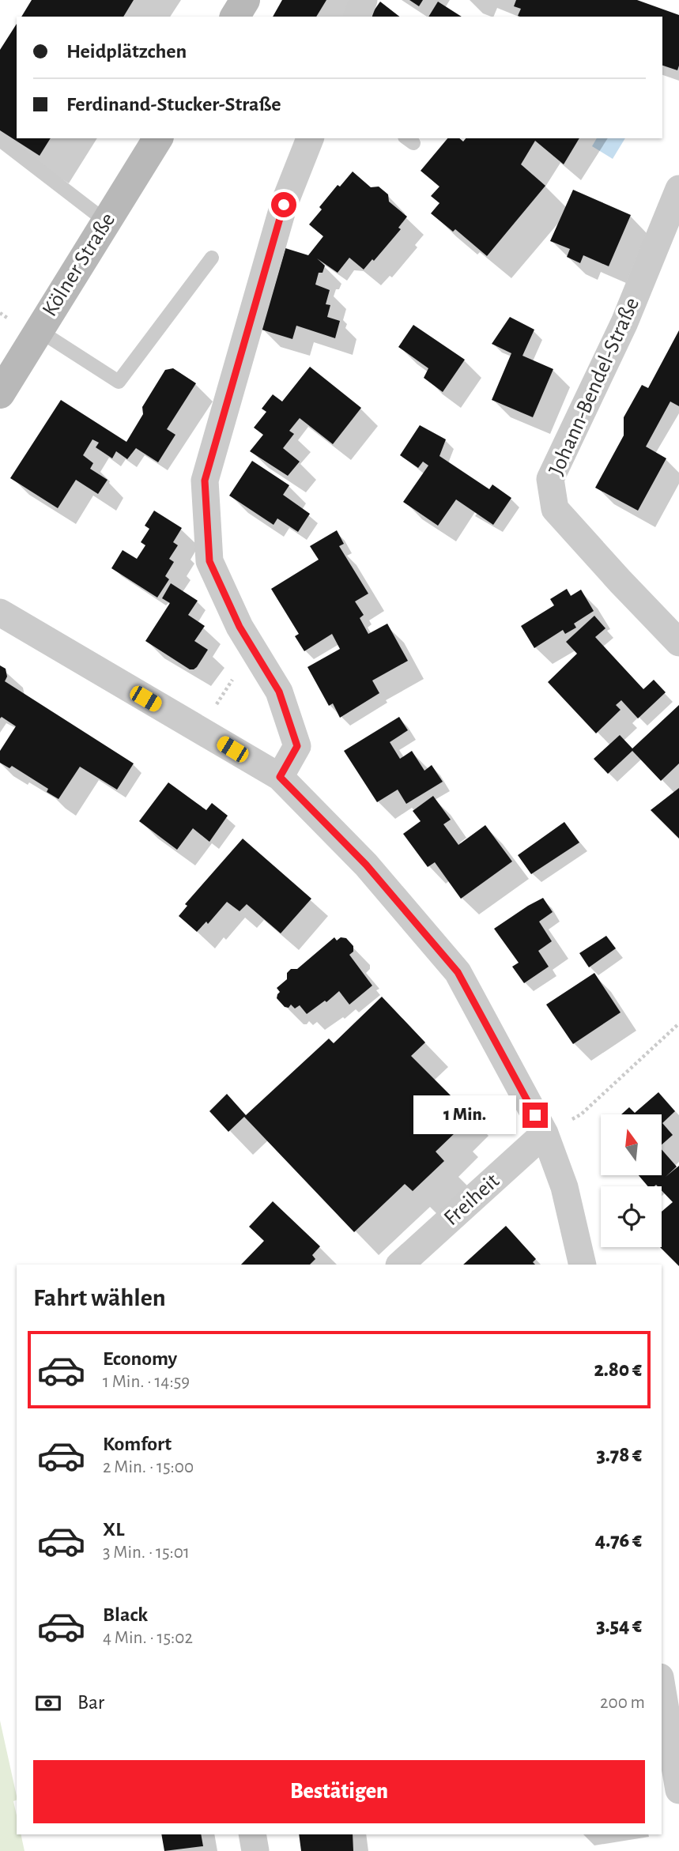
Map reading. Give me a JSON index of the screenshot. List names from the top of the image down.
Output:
{
  "streets": {
    "main road": ["Kölner Straße"],
    "street": ["Johann-Bendel-Straße", "Freiheit"]
  },
  "north": "top",
  "page": {
    "banner": ["Heidplätzchen", "Ferdinand-Stucker-Straße"],
    "bubble": "1 Min.",
    "heading": "Fahrt wählen",
    "list": [
      {
        "name": "Economy",
        "note": "1 Min. · 14:59",
        "value": "2.80 €"
      },
      {
        "name": "Komfort",
        "note": "2 Min. · 15:00",
        "value": "3.78 €"
      },
      {
        "name": "XL",
        "note": "3 Min. · 15:01",
        "value": "4.76 €"
      },
      {
        "name": "Black",
        "note": "4 Min. · 15:02",
        "value": "3.54 €"
      }
    ],
    "pay": ["Bar", "200 m"],
    "buttons": "Bestätigen"
  }
}
